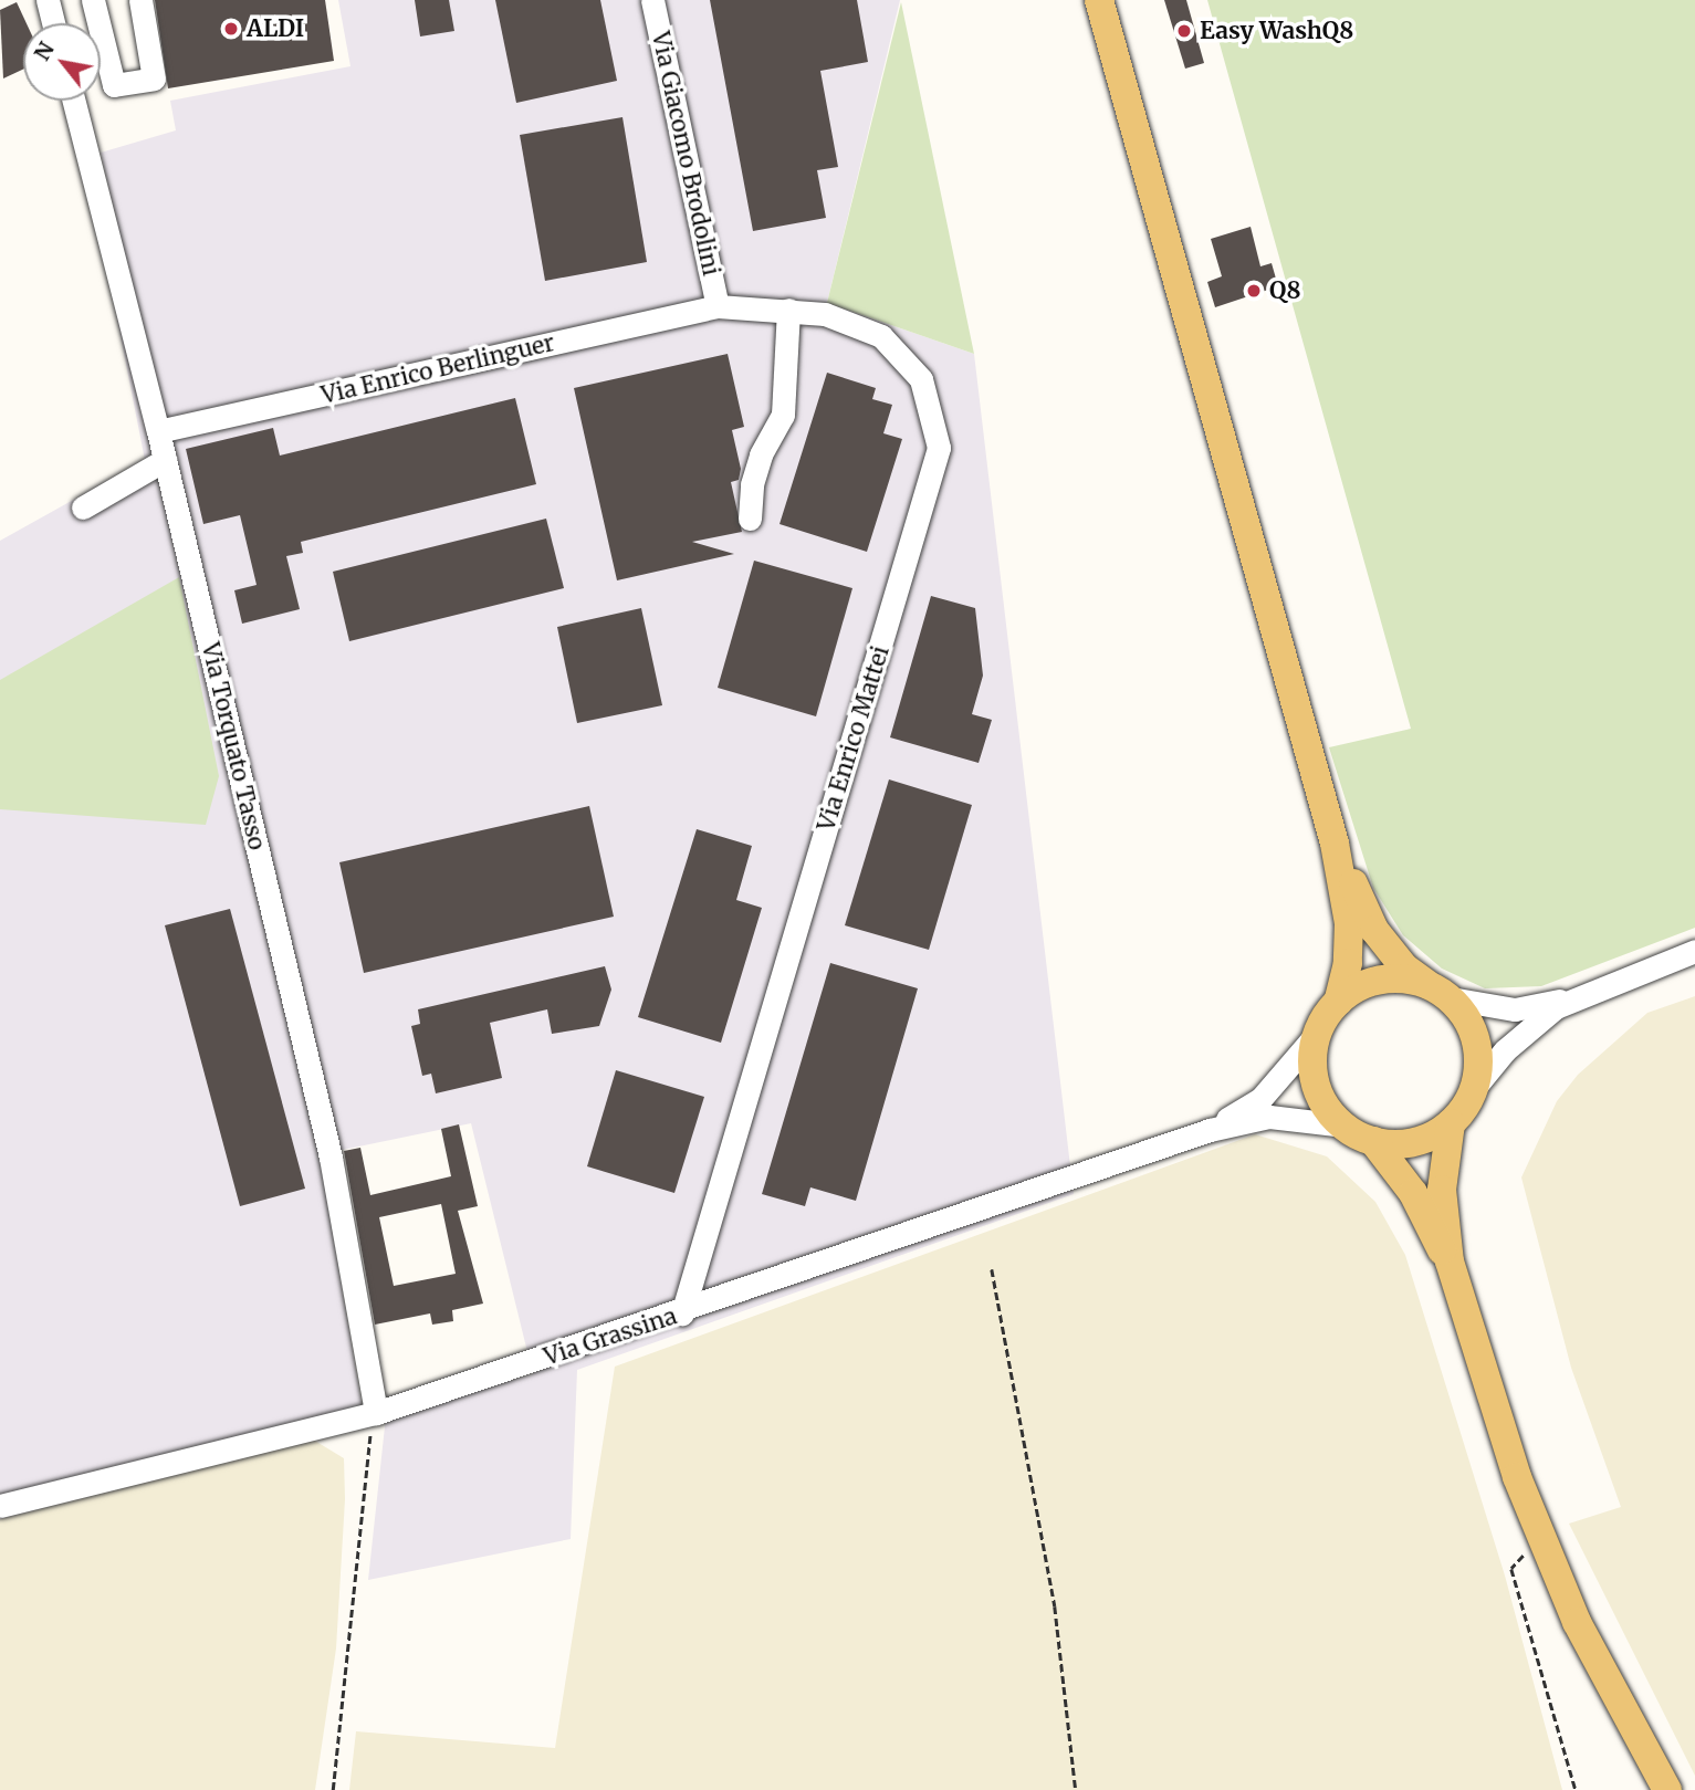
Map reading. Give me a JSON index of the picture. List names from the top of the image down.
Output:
{
  "streets": {
    "street": [
      "Via Giacomo Brodolini",
      "Via Enrico Berlinguer",
      "Via Enrico Mattei",
      "Via Torquato Tasso",
      "Via Grassina"
    ]
  },
  "crossings": [
    ["Via Giacomo Brodolini", "Via Enrico Berlinguer"],
    ["Via Giacomo Brodolini", "Via Enrico Mattei"],
    ["Via Enrico Berlinguer", "Via Enrico Mattei"],
    ["Via Enrico Berlinguer", "Via Torquato Tasso"],
    ["Via Enrico Mattei", "Via Grassina"],
    ["Via Torquato Tasso", "Via Grassina"]
  ],
  "places": ["ALDI", "Easy WashQ8", "Q8"],
  "north": "top left"
}
